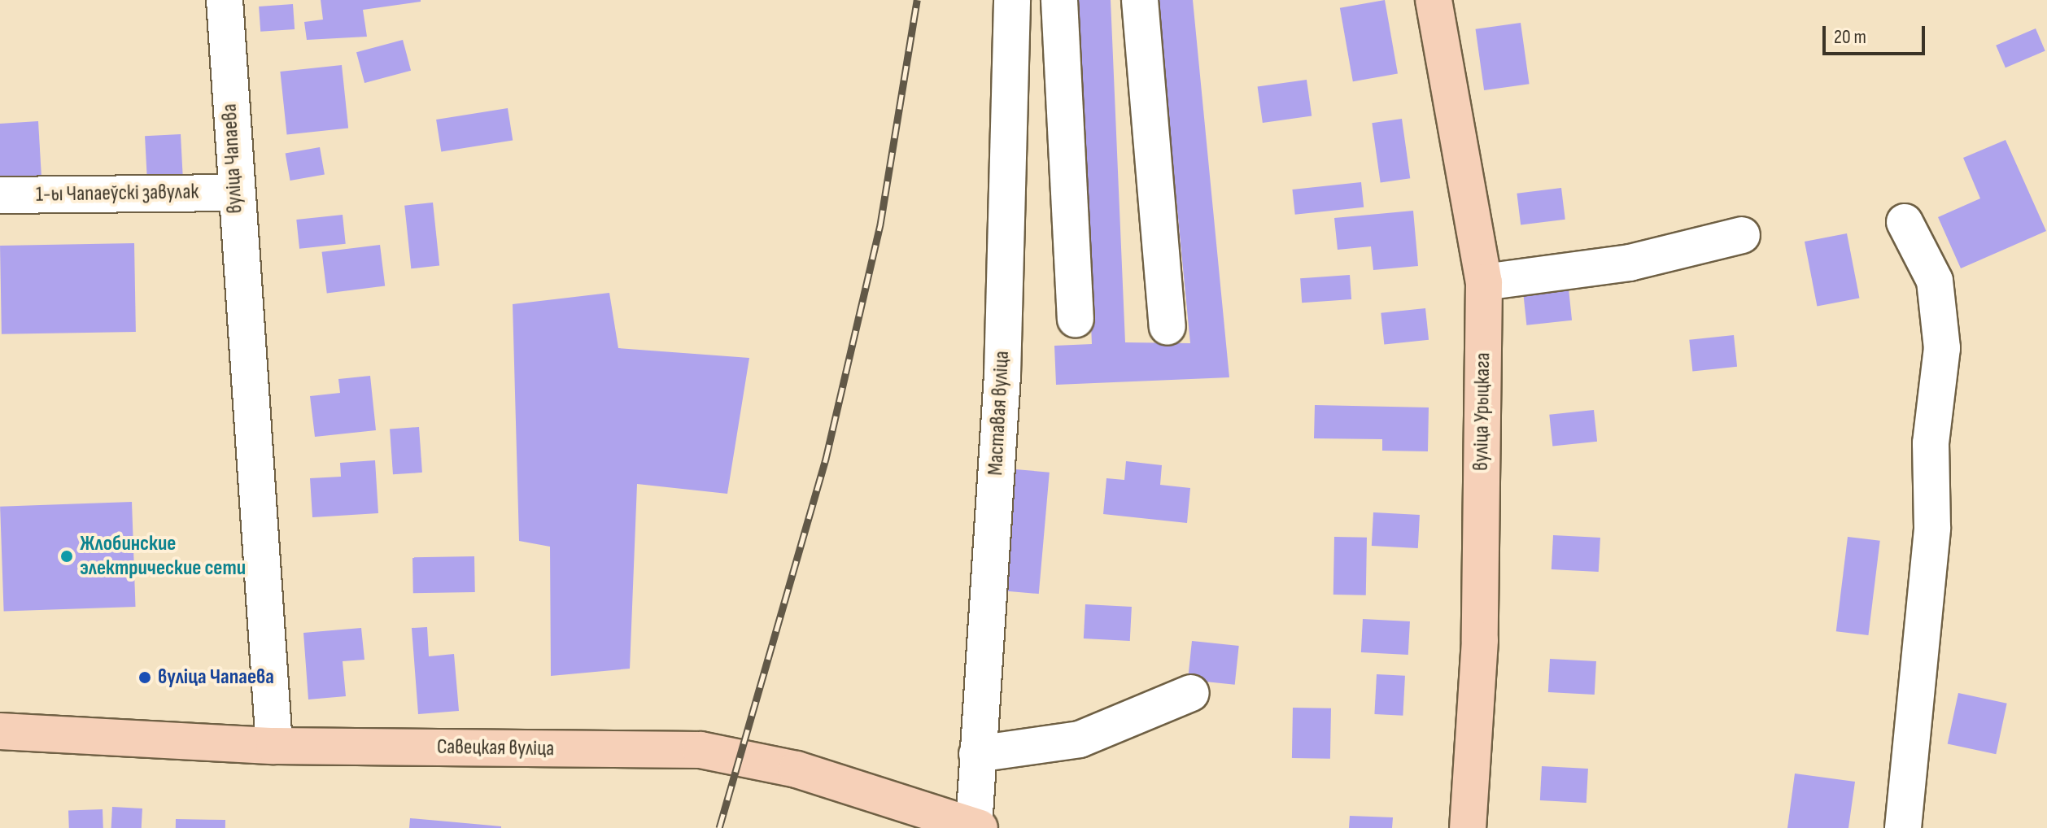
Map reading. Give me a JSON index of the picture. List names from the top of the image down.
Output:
{
  "streets": {
    "main road": ["вуліца Урыцкага", "Савецкая вуліца"],
    "street": ["вуліца Чапаева", "1-ы Чапаеўскі завулак", "Маставая вуліца"]
  },
  "crossings": [
    ["вуліца Чапаева", "1-ы Чапаеўскі завулак"],
    ["вуліца Чапаева", "Савецкая вуліца"],
    ["Маставая вуліца", "Савецкая вуліца"]
  ],
  "places": ["Жлобинские электрические сети", "вуліца Чапаева"],
  "scale_bar": "20 m"
}
